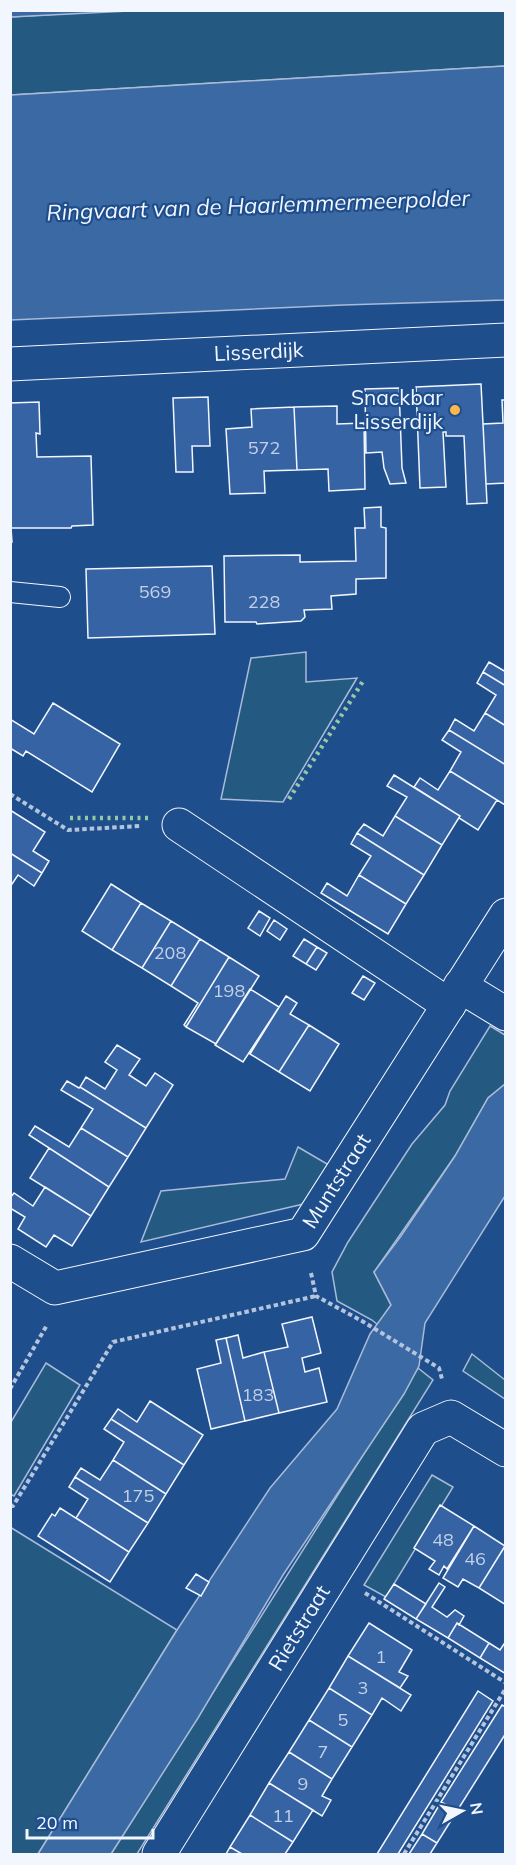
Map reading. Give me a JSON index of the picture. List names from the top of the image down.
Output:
{
  "streets": {
    "street": ["Lisserdijk", "Muntstraat", "Rietstraat"]
  },
  "water": ["Ringvaart van de Haarlemmermeerpolder"],
  "places": ["Snackbar Lisserdijk"],
  "house_numbers": [
    "572",
    "569",
    "228",
    "208",
    "198",
    "183",
    "175",
    "48",
    "46",
    "1",
    "3",
    "5",
    "7",
    "9",
    "11"
  ],
  "scale_bar": "20 m",
  "north": "right"
}
